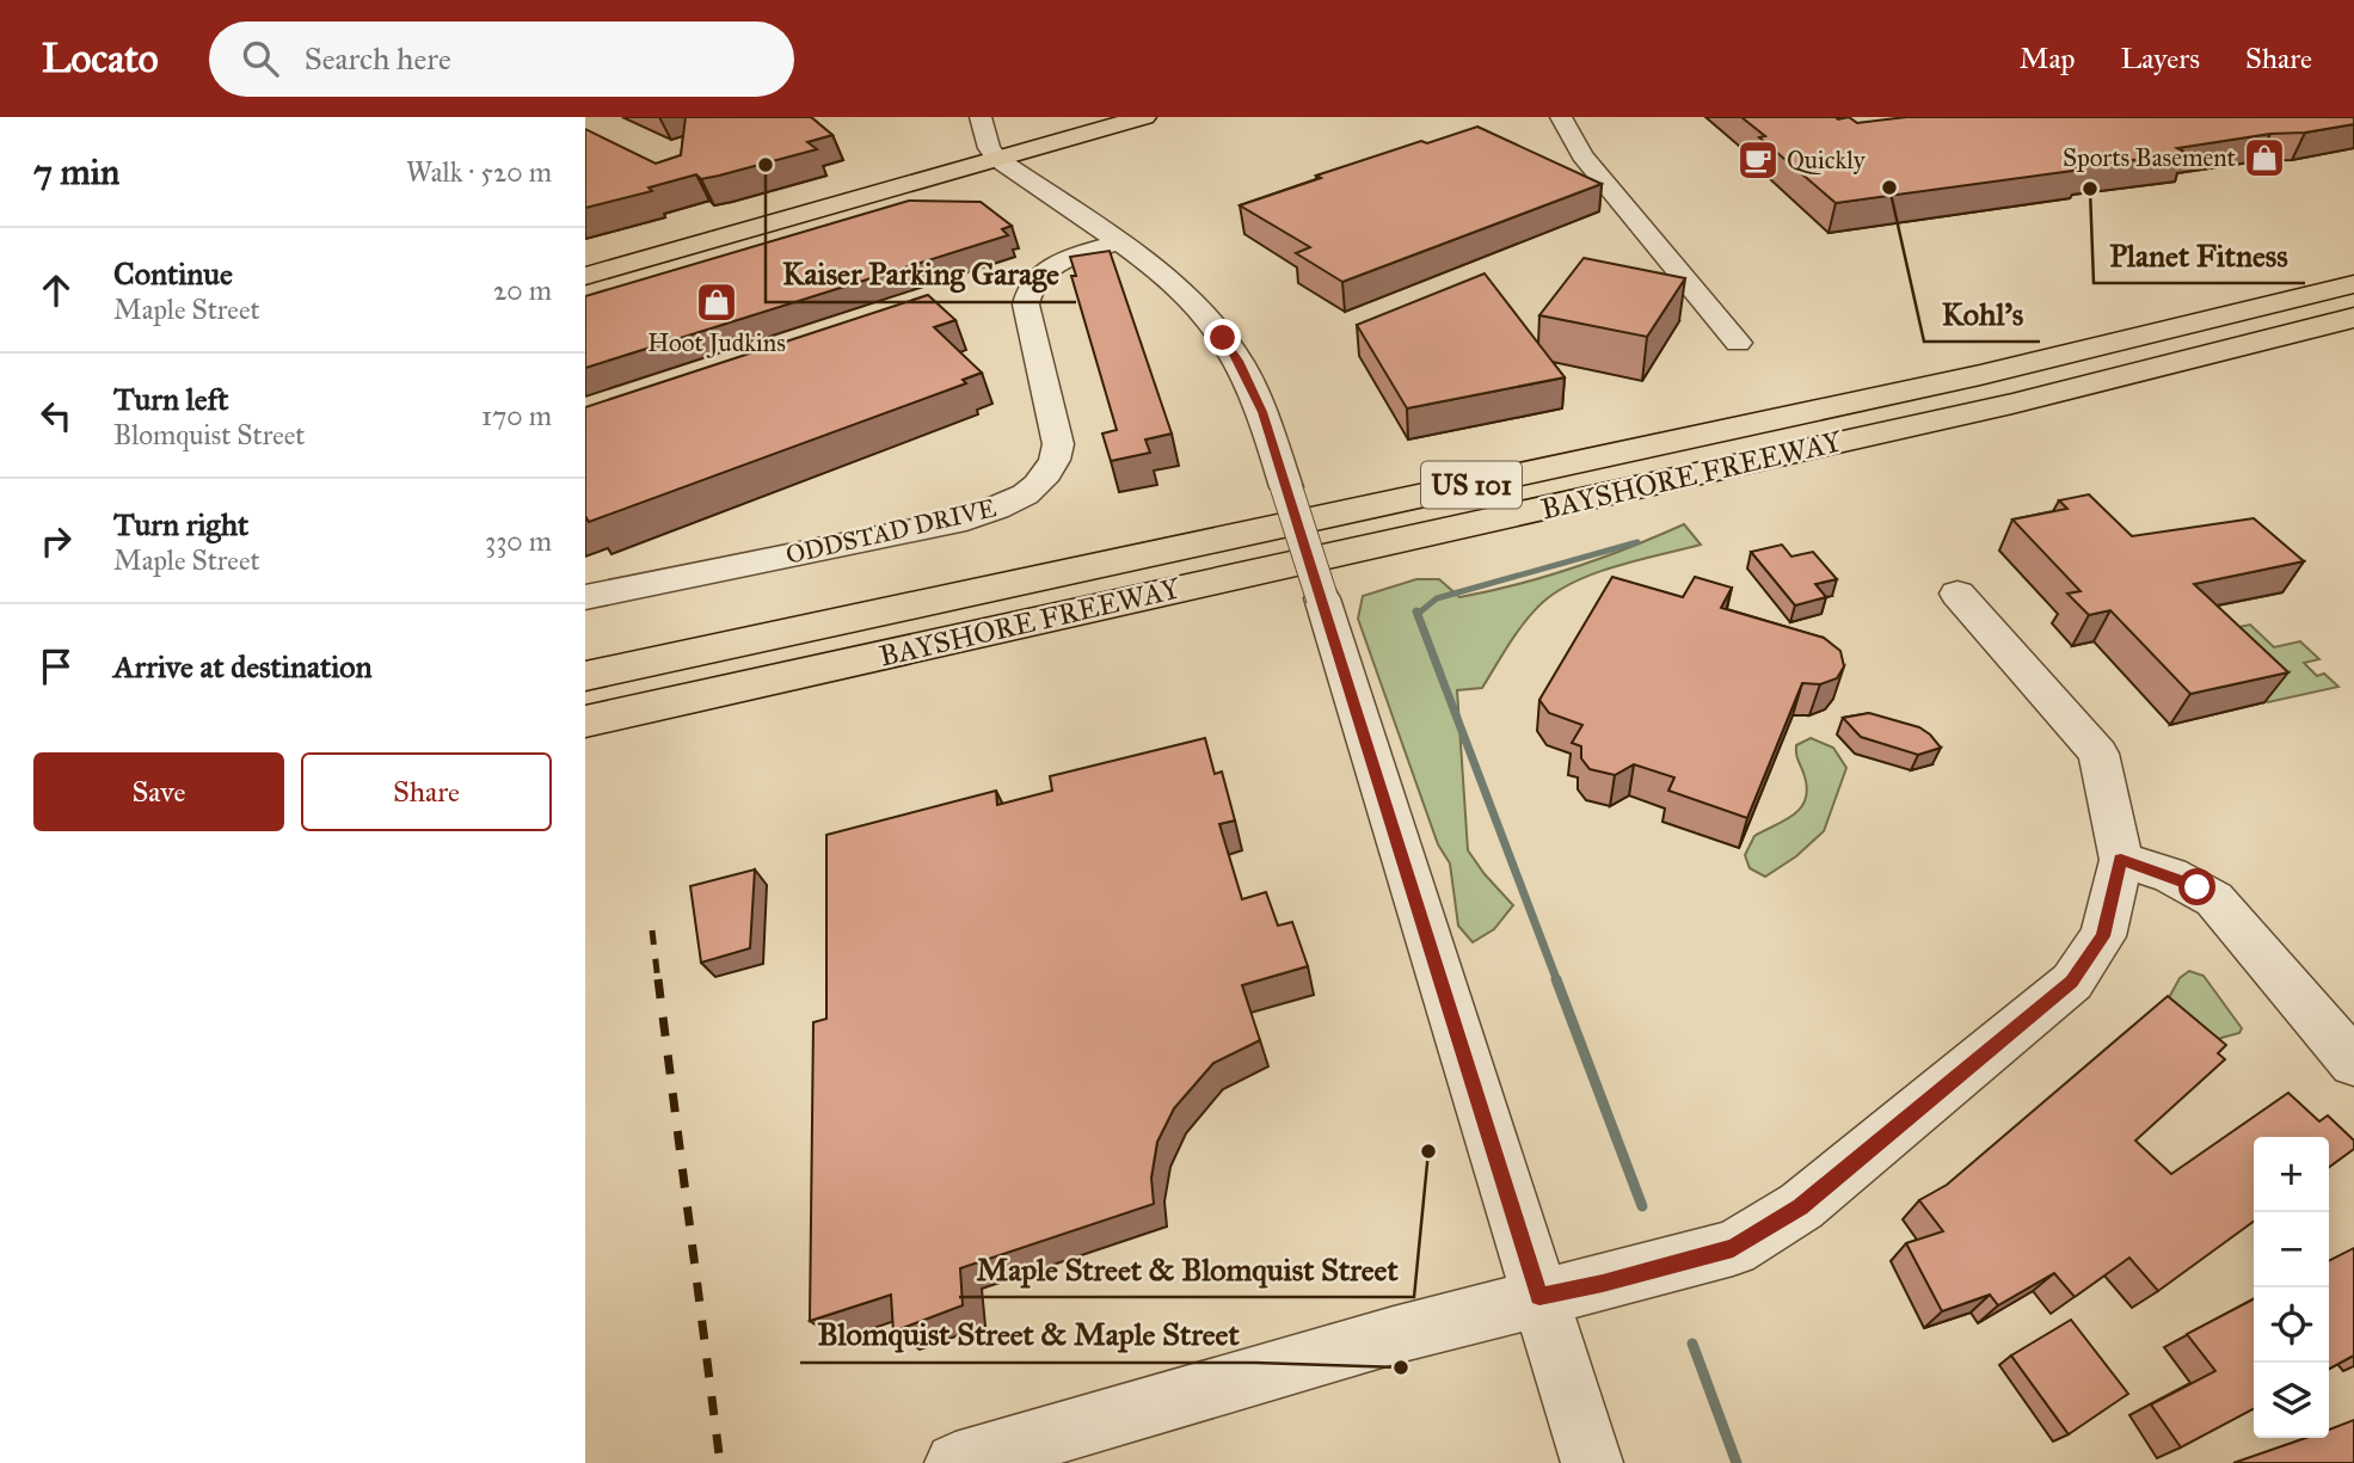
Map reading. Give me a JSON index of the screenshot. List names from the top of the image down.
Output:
{
  "streets": {
    "main road": ["BAYSHORE FREEWAY", "US 101"],
    "street": ["ODDSTAD DRIVE"]
  },
  "places": {
    "shop": ["Sports Basement", "Hoot Judkins"],
    "cafe": ["Quickly"],
    "other": [
      "Kaiser Parking Garage",
      "Kohl's",
      "Planet Fitness",
      "Maple Street & Blomquist Street",
      "Blomquist Street & Maple Street"
    ]
  },
  "page": {
    "header": "Locato",
    "search": "Search here",
    "nav": ["Map", "Layers", "Share"],
    "heading": ["7 min", "Walk · 520 m"],
    "list": [
      ["Continue", "Maple Street", "20 m"],
      ["Turn left", "Blomquist Street", "170 m"],
      ["Turn right", "Maple Street", "330 m"],
      "Arrive at destination"
    ],
    "buttons": ["Save", "Share"],
    "map_buttons": ["+", "−"]
  }
}
